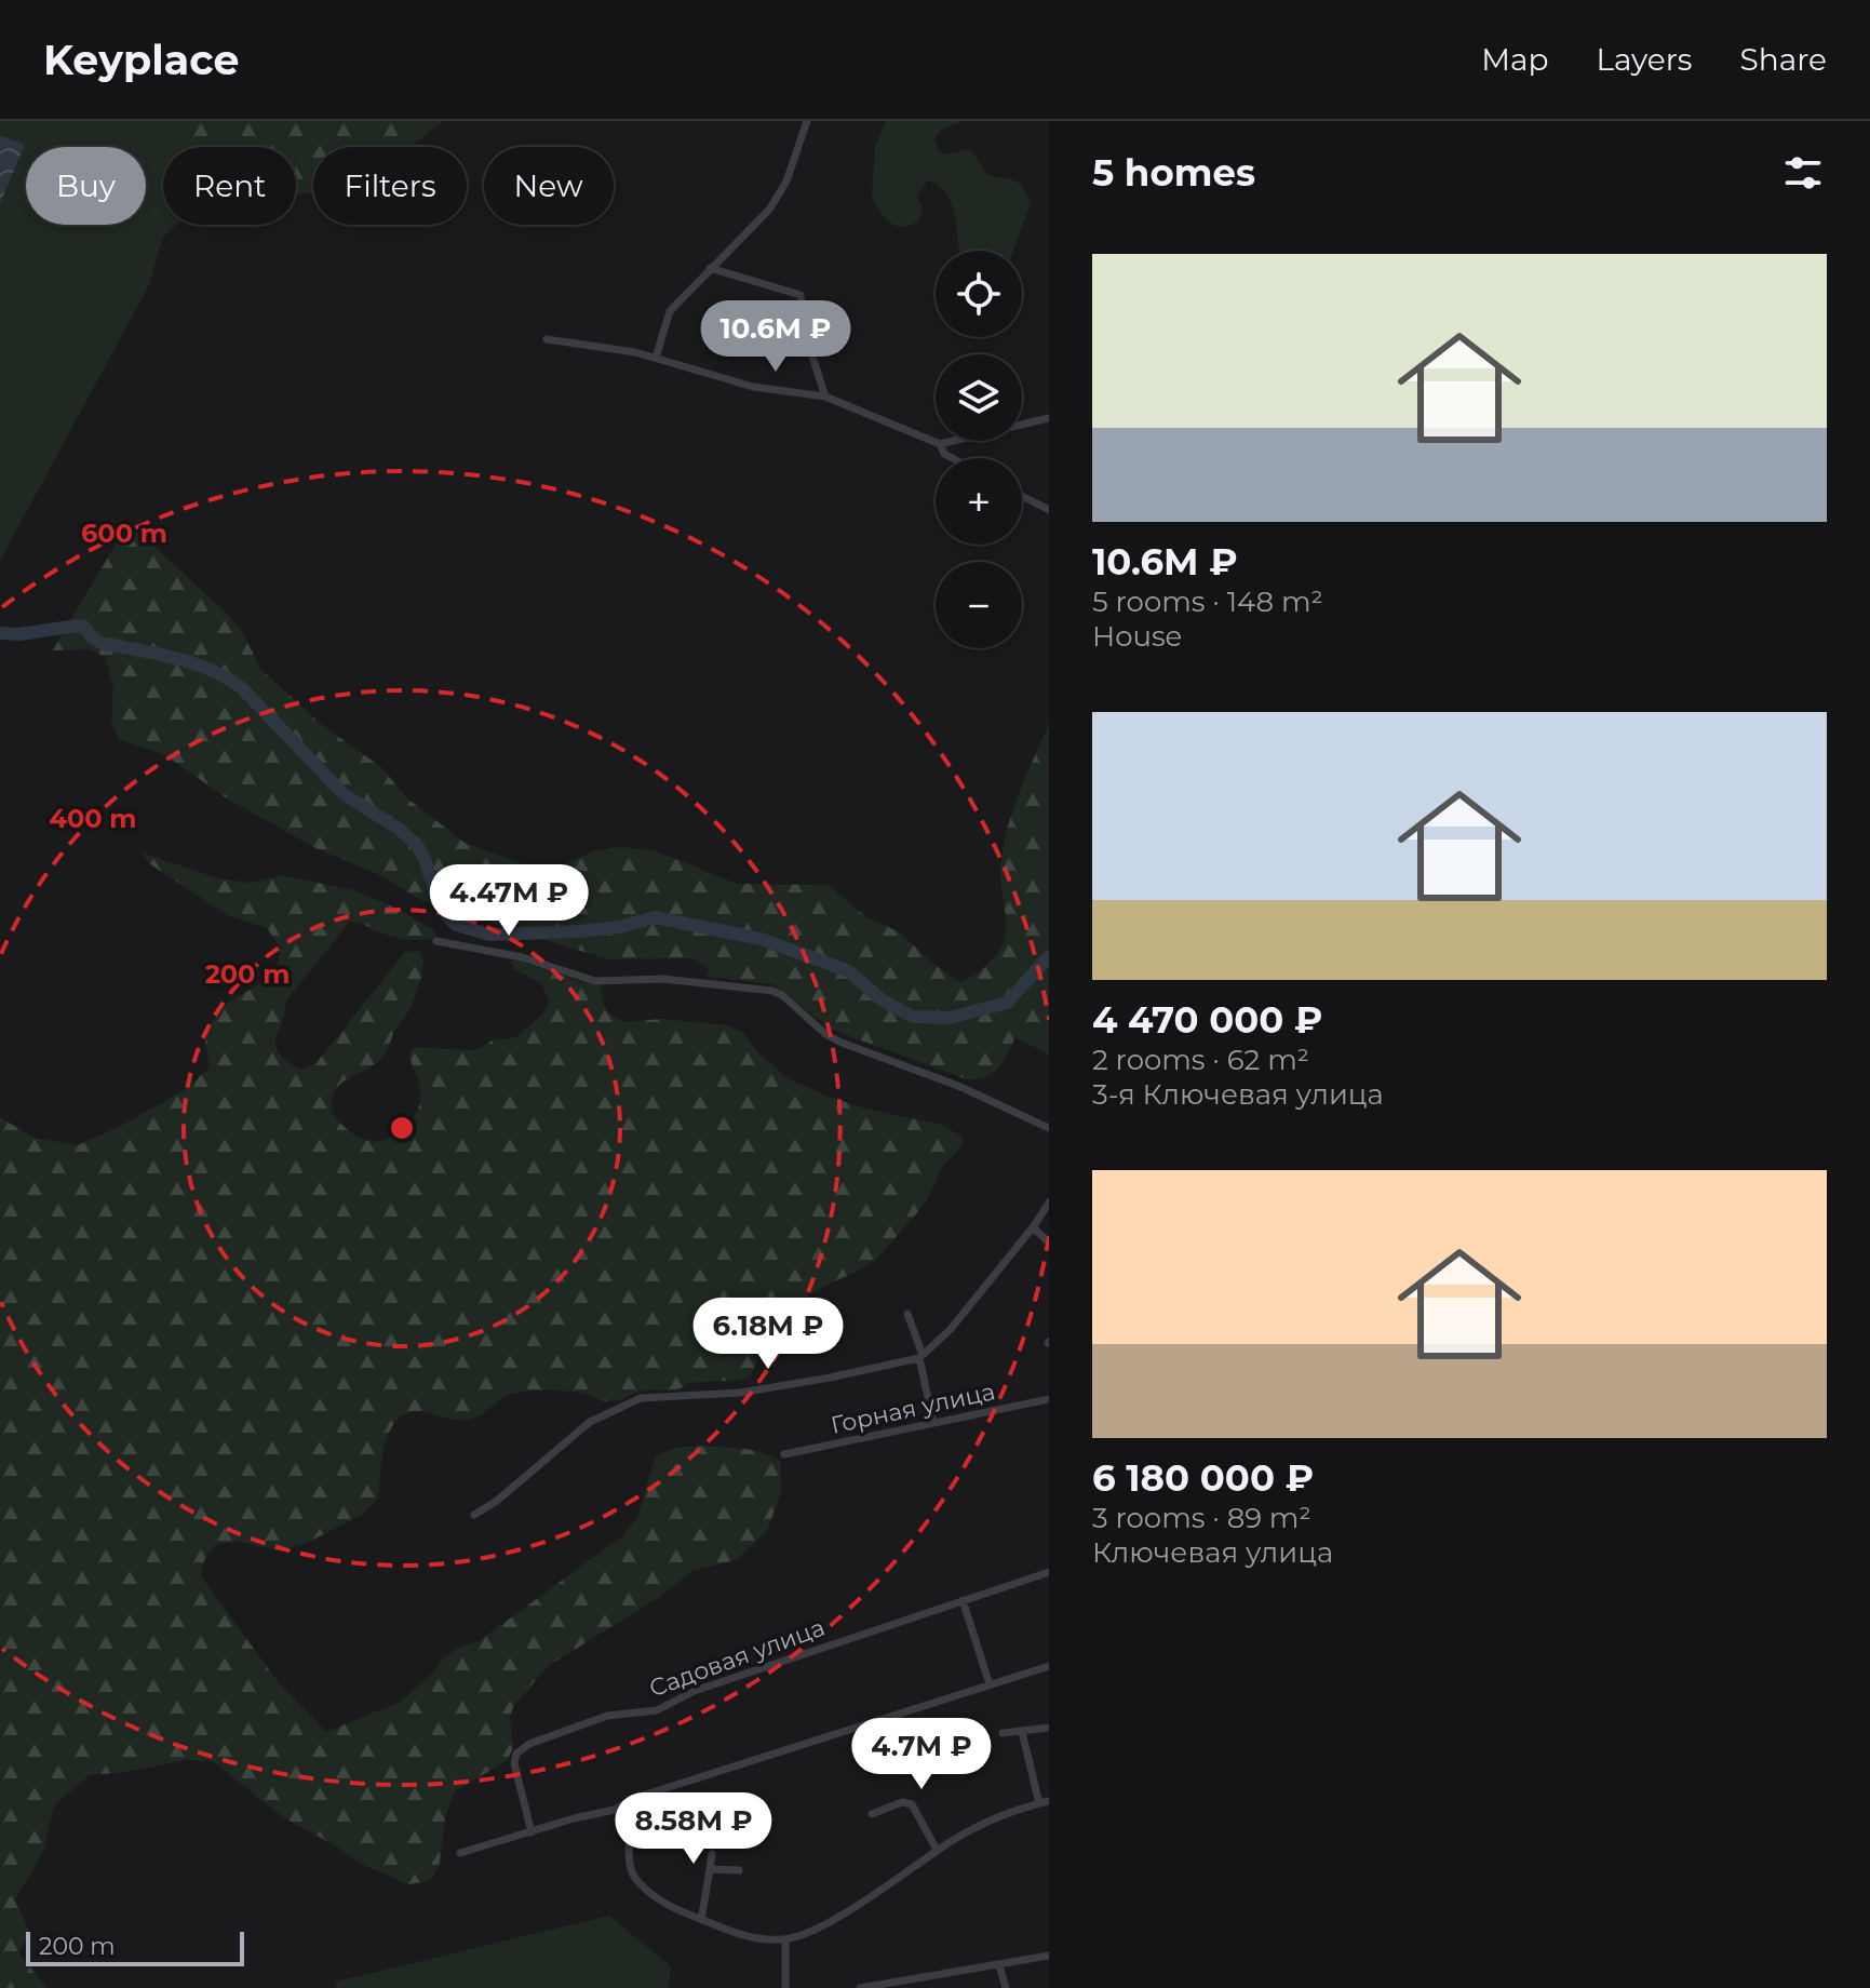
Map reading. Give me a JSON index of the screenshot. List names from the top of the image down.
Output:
{
  "streets": {
    "street": ["Горная улица", "Садовая улица"]
  },
  "scale_bar": "200 m",
  "page": {
    "header": "Keyplace",
    "nav": ["Map", "Layers", "Share"],
    "heading": "5 homes",
    "chip": [
      "Buy",
      "Rent",
      "Filters",
      "New"
    ],
    "list": [
      {
        "name": "10.6M ₽",
        "note": "5 rooms · 148 m² · House"
      },
      {
        "name": "4 470 000 ₽",
        "note": "2 rooms · 62 m² · 3-я Ключевая улица"
      },
      {
        "name": "6 180 000 ₽",
        "note": "3 rooms · 89 m² · Ключевая улица"
      }
    ],
    "map_buttons": ["+", "−"],
    "price": [
      "10.6M ₽",
      "4.47M ₽",
      "6.18M ₽",
      "4.7M ₽",
      "8.58M ₽"
    ],
    "scale": "200 m"
  },
  "rings": ["600 m", "400 m", "200 m"]
}
